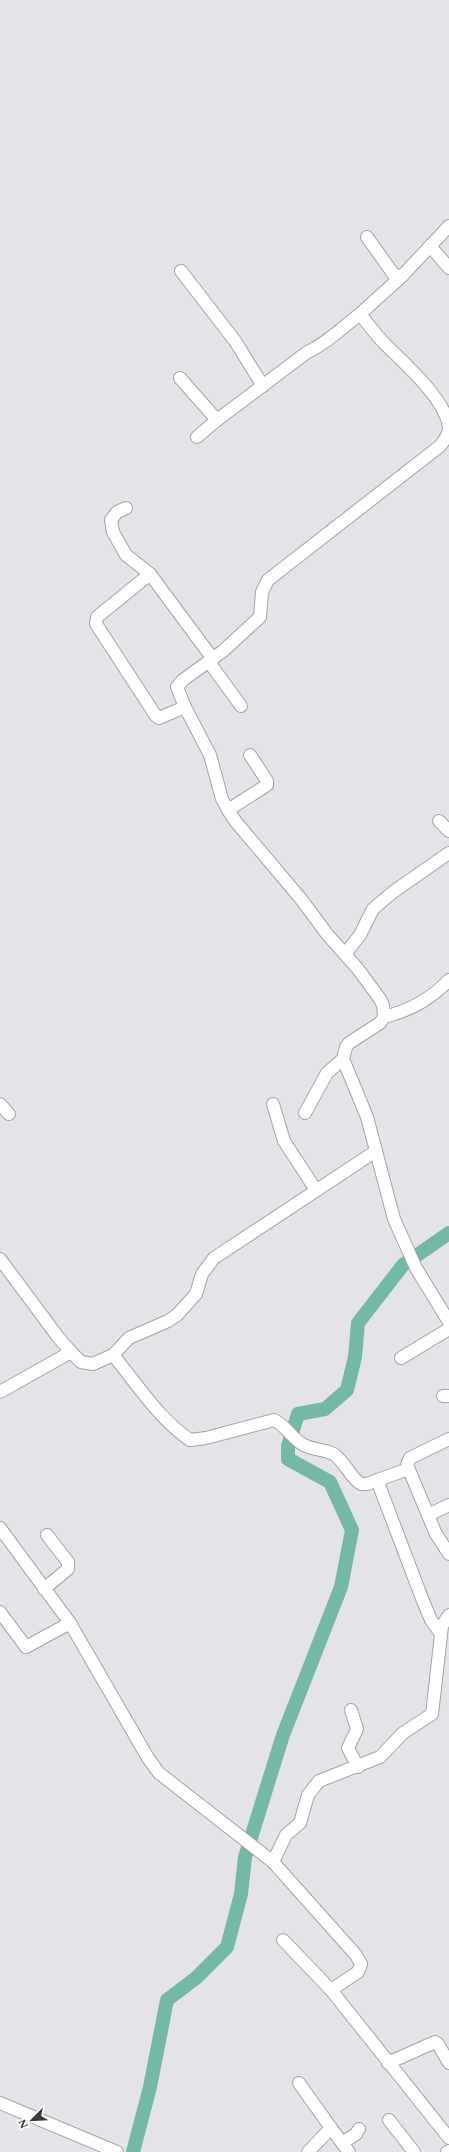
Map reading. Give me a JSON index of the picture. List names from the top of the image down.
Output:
{
  "north": "bottom left"
}
